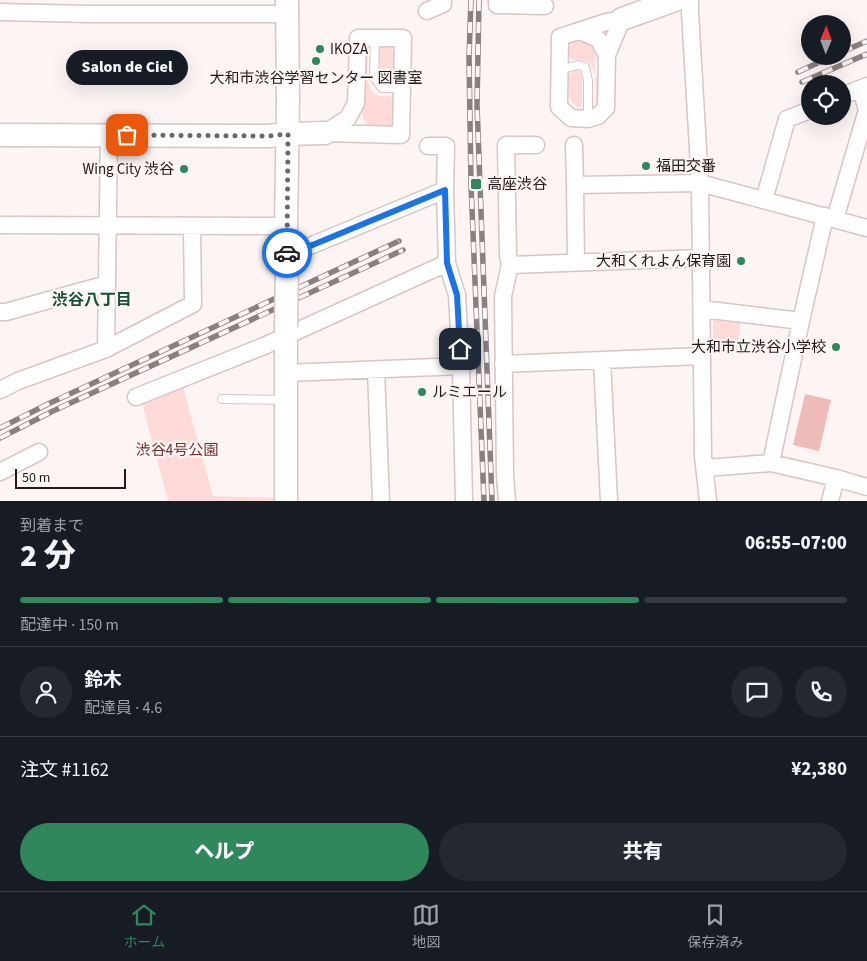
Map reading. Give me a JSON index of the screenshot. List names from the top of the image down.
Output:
{
  "districts": ["渋谷八丁目"],
  "parks": ["渋谷4号公園"],
  "places": {
    "other": [
      "IKOZA",
      "大和市渋谷学習センター 図書室",
      "Salon de Ciel",
      "福田交番",
      "Wing City 渋谷",
      "大和くれよん保育園",
      "大和市立渋谷小学校",
      "ルミエール"
    ],
    "transit": ["高座渋谷"]
  },
  "scale_bar": "50 m",
  "north": "top",
  "page": {
    "bubble": "Salon de Ciel",
    "scale": "50 m",
    "heading": ["2 分", "到着まで", "06:55–07:00"],
    "panel": [
      "鈴木",
      "配達員 · 4.6",
      "注文 #1162",
      "¥2,380"
    ],
    "bar": "配達中 · 150 m",
    "buttons": ["ヘルプ", "共有"],
    "tabs": ["ホーム", "地図", "保存済み"]
  }
}
